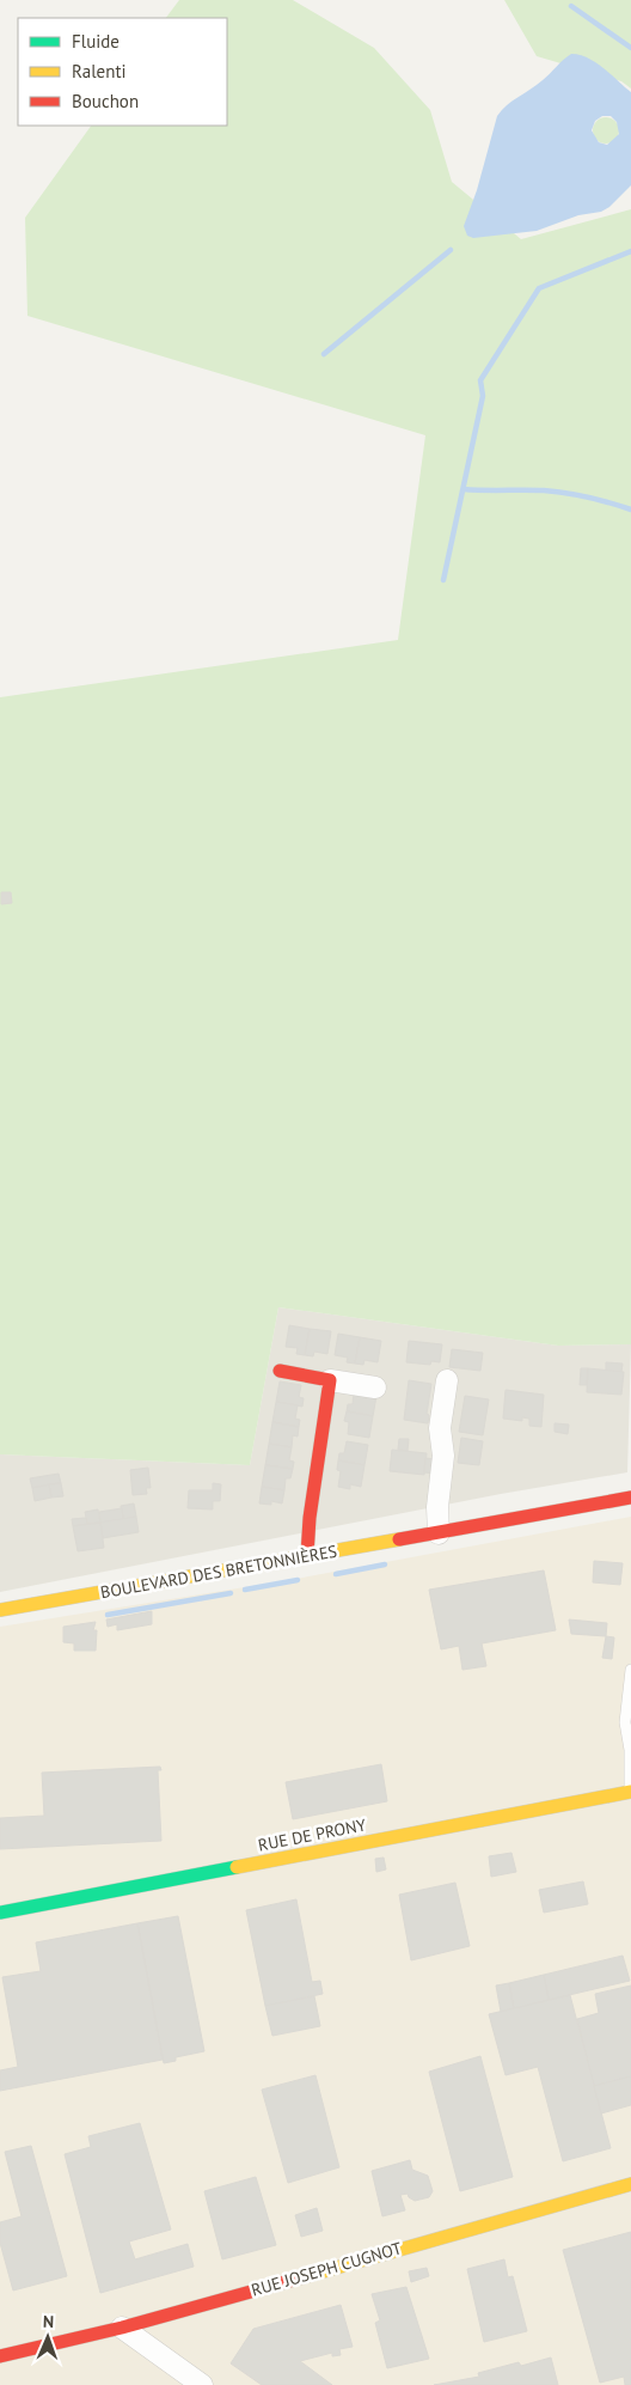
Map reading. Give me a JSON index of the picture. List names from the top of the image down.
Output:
{
  "streets": {
    "street": ["BOULEVARD DES BRETONNIÈRES", "RUE DE PRONY", "RUE JOSEPH CUGNOT"]
  },
  "legend": ["Fluide", "Ralenti", "Bouchon"],
  "north": "top"
}
